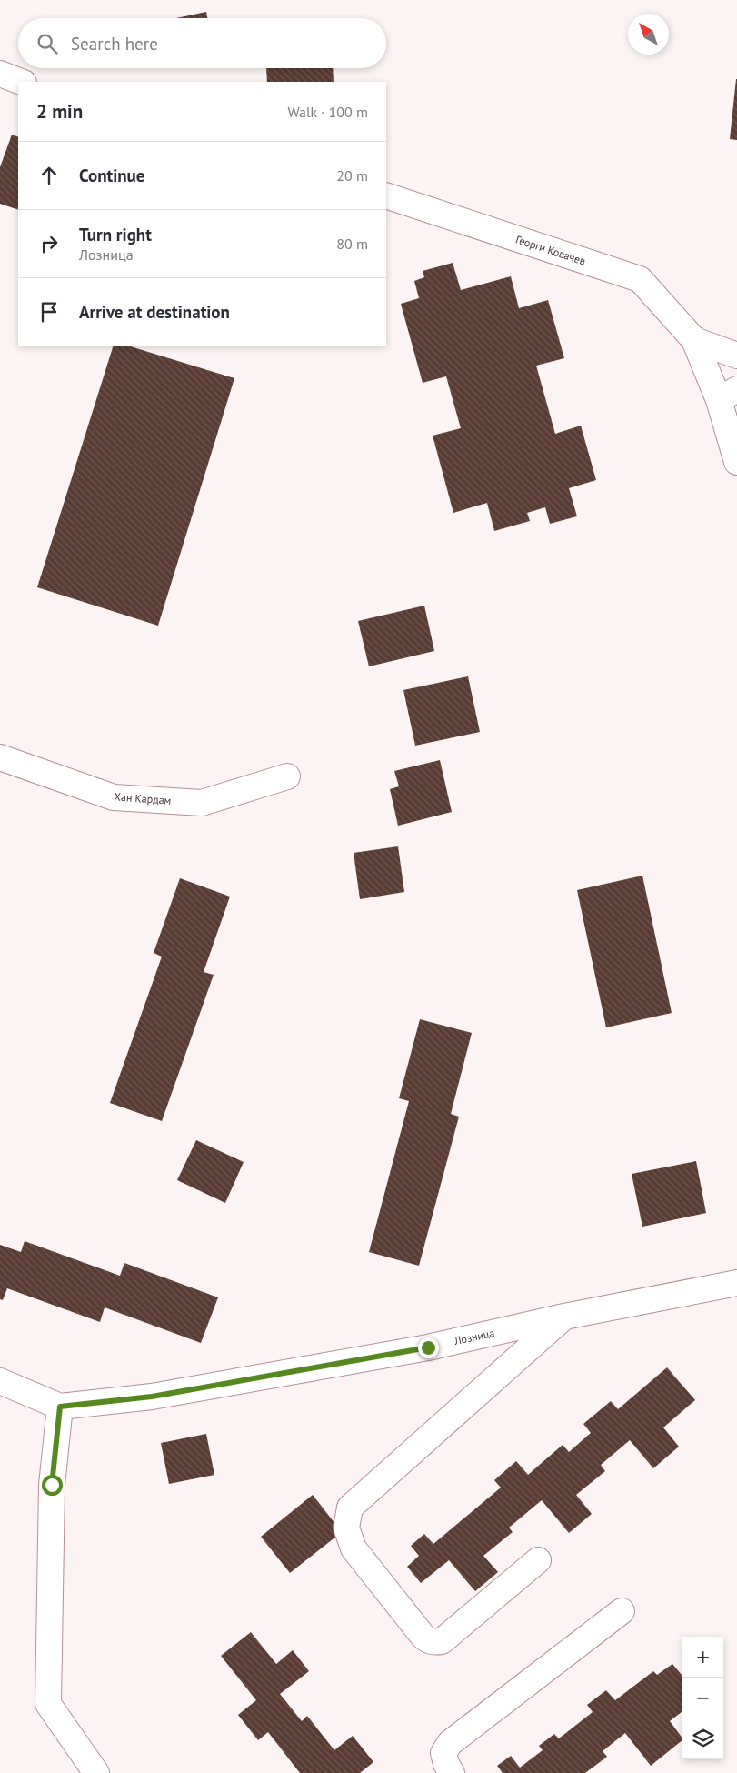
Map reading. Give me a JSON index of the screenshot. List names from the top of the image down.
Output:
{
  "streets": {
    "street": ["Георги Ковачев", "Хан Кардам", "Лозница"]
  },
  "north": "top left",
  "page": {
    "search": "Search here",
    "heading": ["2 min", "Walk · 100 m"],
    "list": [
      ["Continue", "20 m"],
      ["Turn right", "Лозница", "80 m"],
      "Arrive at destination"
    ],
    "map_buttons": ["+", "−"]
  }
}
